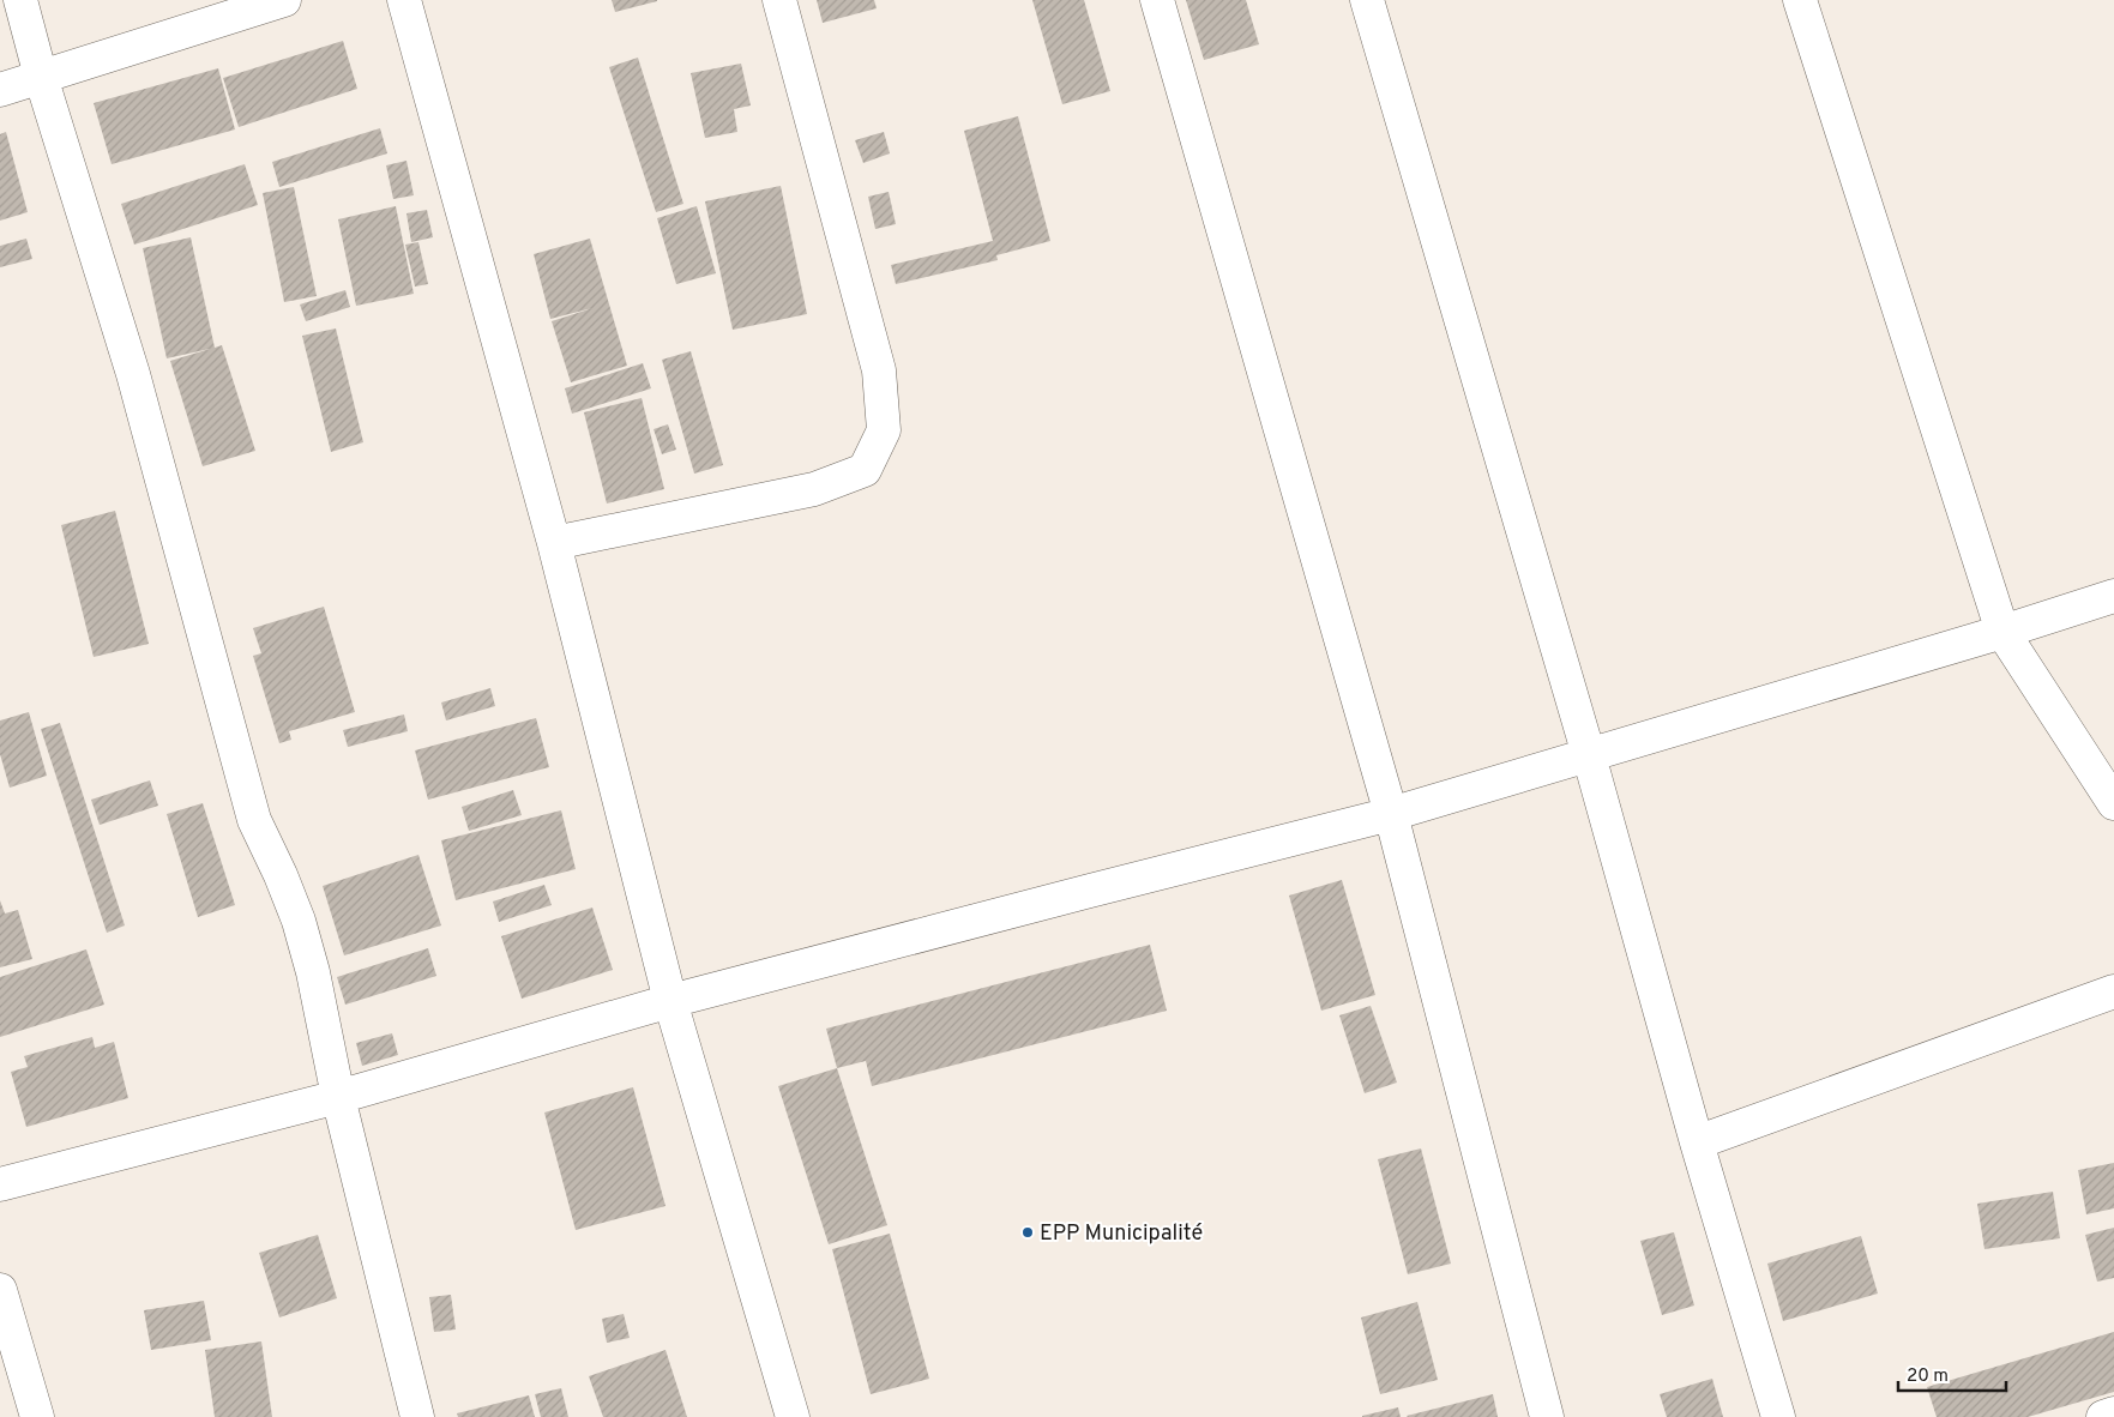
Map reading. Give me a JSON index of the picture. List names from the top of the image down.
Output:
{
  "places": ["EPP Municipalité"],
  "scale_bar": "20 m"
}
